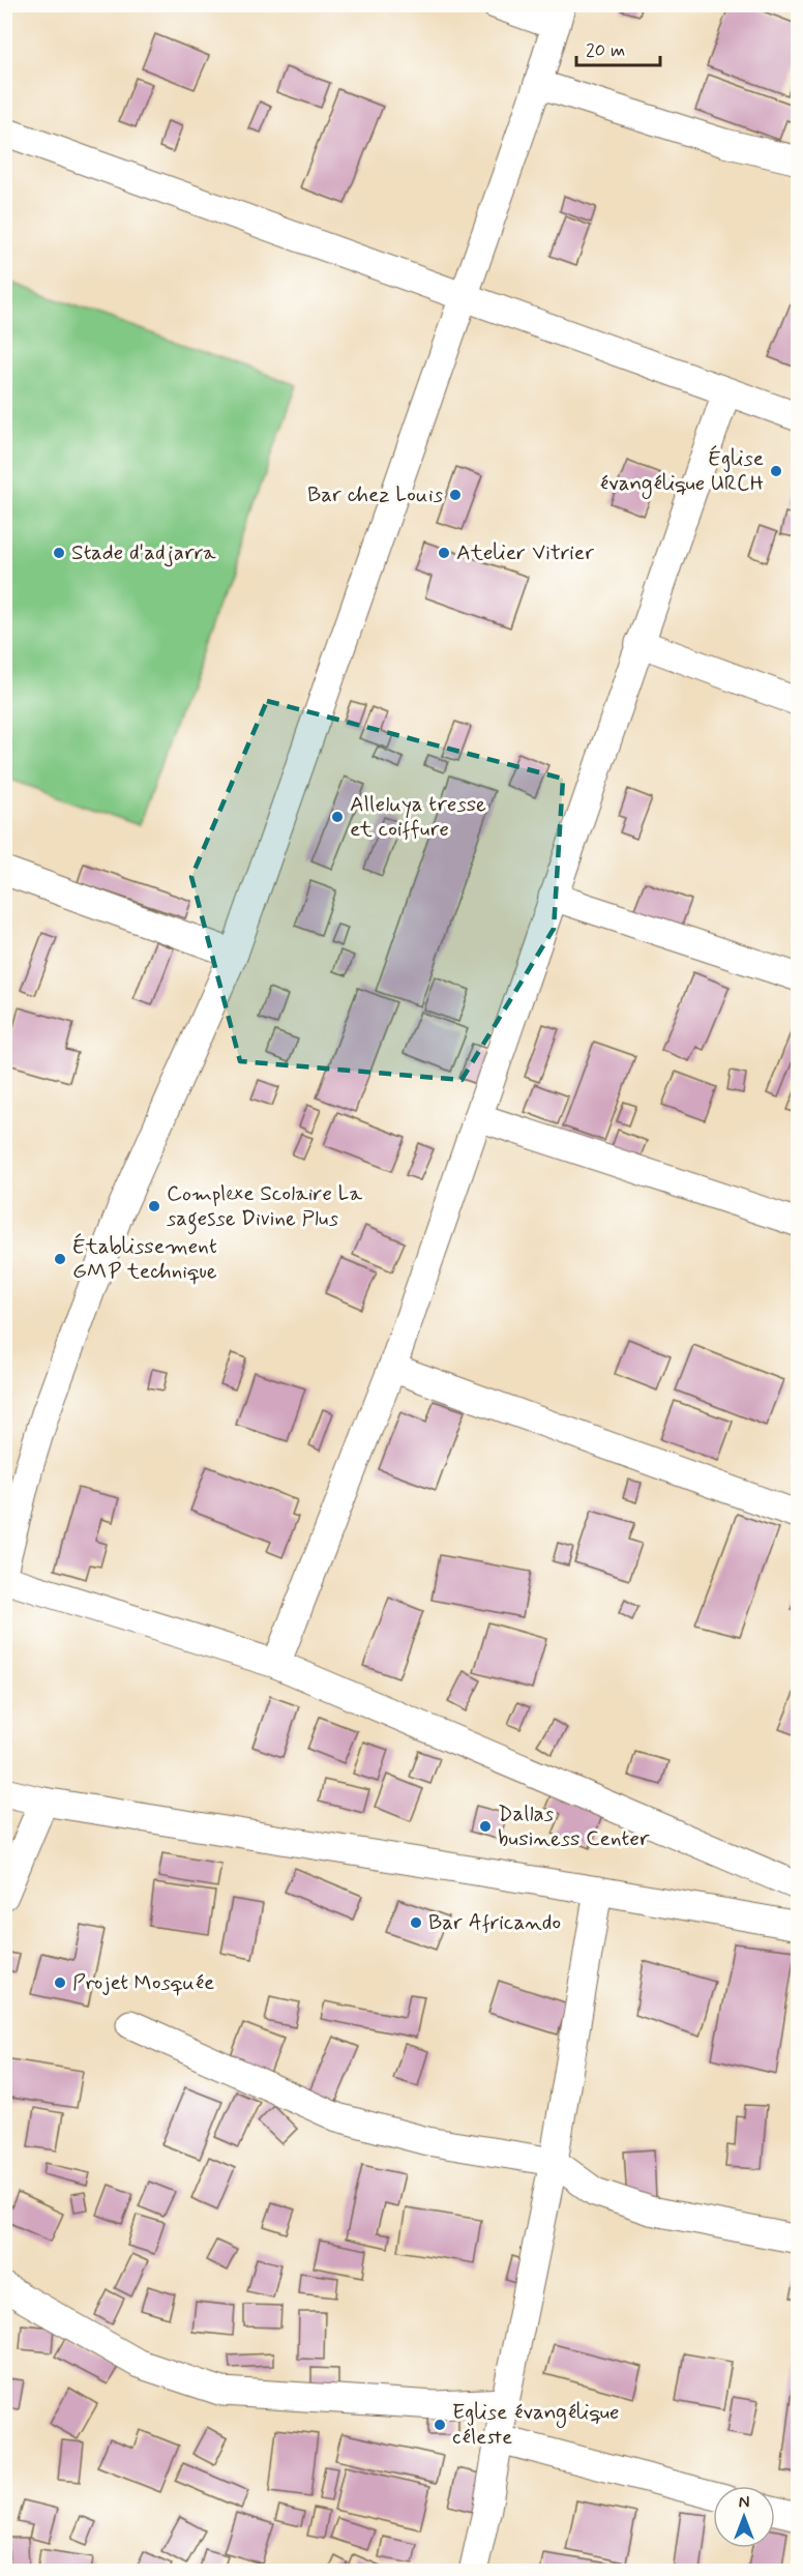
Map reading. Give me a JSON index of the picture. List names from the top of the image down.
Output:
{
  "places": [
    "Église évangélique URCH",
    "Bar chez Louis",
    "Stade d'adjarra",
    "Atelier Vitrier",
    "Alleluya tresse et coiffure",
    "Complexe Scolaire La sagesse Divine Plus",
    "Établissement GMP technique",
    "Dallas business Center",
    "Bar Africando",
    "Projet Mosquée",
    "Eglise évangélique céleste"
  ],
  "scale_bar": "20 m",
  "north": "top"
}
